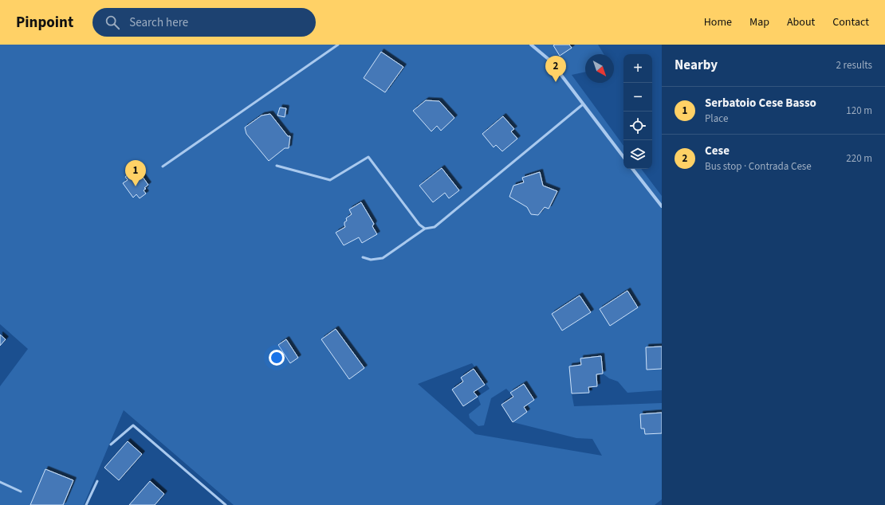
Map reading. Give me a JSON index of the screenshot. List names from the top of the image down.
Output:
{
  "north": "bottom right",
  "page": {
    "header": "Pinpoint",
    "search": "Search here",
    "nav": [
      "Home",
      "Map",
      "About",
      "Contact"
    ],
    "heading": ["Nearby", "2 results"],
    "map_buttons": ["+", "−"],
    "pins": ["2", "1"],
    "list": [
      {
        "mark": "1",
        "name": "Serbatoio Cese Basso",
        "note": "Place",
        "value": "120 m"
      },
      {
        "mark": "2",
        "name": "Cese",
        "note": "Bus stop · Contrada Cese",
        "value": "220 m"
      }
    ]
  }
}
